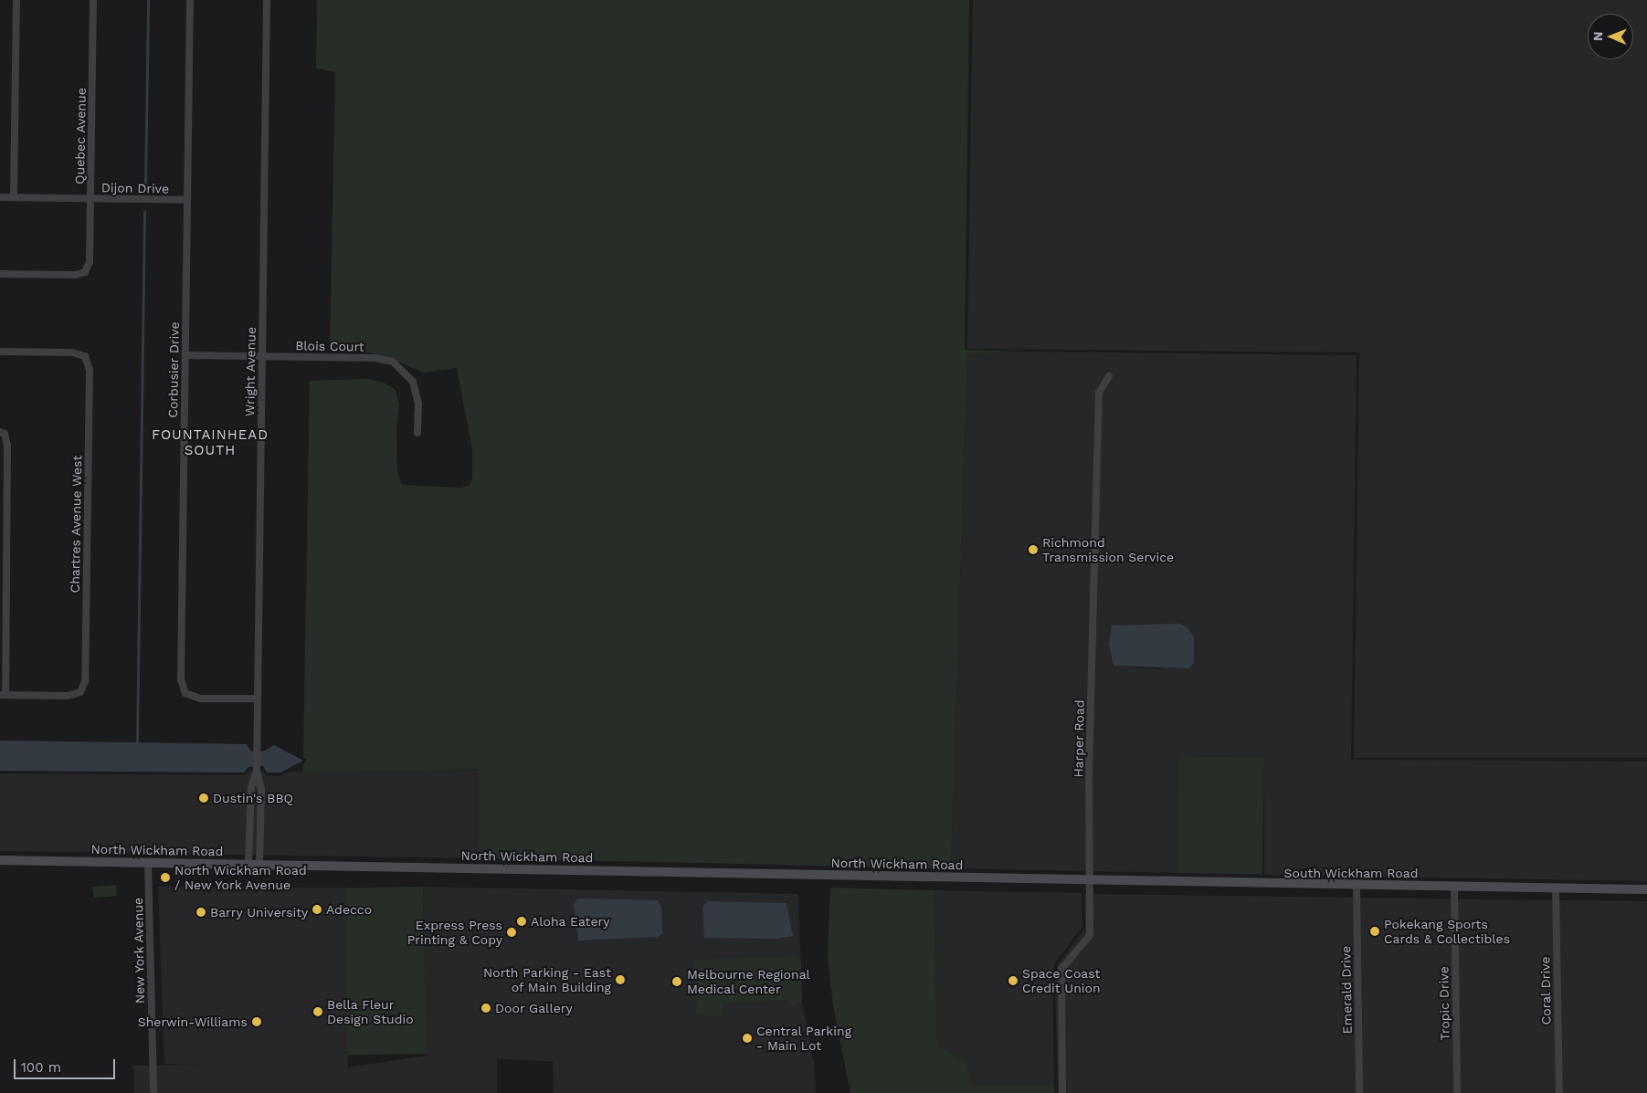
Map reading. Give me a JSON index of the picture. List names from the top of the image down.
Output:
{
  "streets": {
    "main road": ["North Wickham Road", "South Wickham Road"],
    "street": [
      "Quebec Avenue",
      "Dijon Drive",
      "Blois Court",
      "Corbusier Drive",
      "Wright Avenue",
      "Chartres Avenue West",
      "Harper Road",
      "New York Avenue",
      "Emerald Drive",
      "Coral Drive",
      "Tropic Drive"
    ]
  },
  "crossings": [
    ["Quebec Avenue", "Dijon Drive"],
    ["Dijon Drive", "Corbusier Drive"],
    ["Blois Court", "Corbusier Drive"],
    ["Blois Court", "Wright Avenue"],
    ["Corbusier Drive", "Wright Avenue"],
    ["Wright Avenue", "North Wickham Road"],
    ["Harper Road", "South Wickham Road"],
    ["North Wickham Road", "South Wickham Road"],
    ["North Wickham Road", "New York Avenue"],
    ["South Wickham Road", "Emerald Drive"],
    ["South Wickham Road", "Coral Drive"],
    ["South Wickham Road", "Tropic Drive"]
  ],
  "districts": ["FOUNTAINHEAD SOUTH"],
  "places": [
    "Richmond Transmission Service",
    "Dustin's BBQ",
    "North Wickham Road / New York Avenue",
    "Adecco",
    "Barry University",
    "Aloha Eatery",
    "Pokekang Sports Cards & Collectibles",
    "Express Press Printing & Copy",
    "North Parking - East of Main Building",
    "Space Coast Credit Union",
    "Melbourne Regional Medical Center",
    "Door Gallery",
    "Bella Fleur Design Studio",
    "Sherwin-Williams",
    "Central Parking - Main Lot"
  ],
  "scale_bar": "100 m",
  "north": "left"
}
